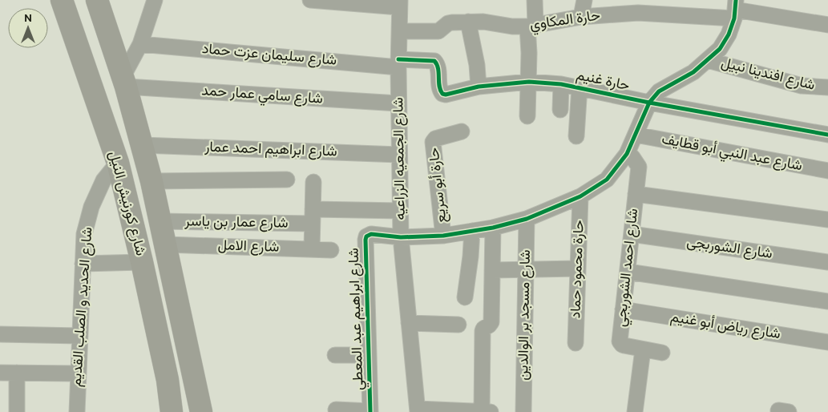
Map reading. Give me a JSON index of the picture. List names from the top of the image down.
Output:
{
  "streets": {
    "highway": ["شارع كورنيش النيل"],
    "street": [
      "حارة المكاوي",
      "شارع سليمان عزت حماد",
      "شارع افندينا نبيل",
      "حارة غنيم",
      "شارع سامي عمار حمد",
      "شارع ابراهيم احمد عمار",
      "شارع عبد النبي أبو قطايف",
      "شارع الجمعيه الزراعيه",
      "حارة أبو سريع",
      "شارع عمار بن ياسر",
      "شارع الامل",
      "شارع الشوربجى",
      "شارع احمد الشوربجي",
      "حارة محمود حماد",
      "شارع الحديد و الصلب القديم",
      "شارع مسجد بر الوالدين",
      "شارع ابراهيم عبد المعطي",
      "شارع رياض أبو غنيم"
    ]
  },
  "crossings": [
    ["حارة المكاوي", "شارع الجمعيه الزراعيه"],
    ["شارع سليمان عزت حماد", "حارة غنيم"],
    ["شارع سليمان عزت حماد", "شارع الجمعيه الزراعيه"],
    ["حارة غنيم", "شارع الجمعيه الزراعيه"],
    ["شارع سامي عمار حمد", "شارع الجمعيه الزراعيه"],
    ["شارع سامي عمار حمد", "شارع كورنيش النيل"],
    ["شارع ابراهيم احمد عمار", "شارع الجمعيه الزراعيه"],
    ["شارع ابراهيم احمد عمار", "شارع كورنيش النيل"],
    ["شارع الجمعيه الزراعيه", "شارع عمار بن ياسر"],
    ["شارع الجمعيه الزراعيه", "شارع ابراهيم عبد المعطي"],
    ["شارع كورنيش النيل", "شارع عمار بن ياسر"],
    ["شارع كورنيش النيل", "شارع الامل"],
    ["شارع كورنيش النيل", "شارع الحديد و الصلب القديم"],
    ["شارع الشوربجى", "شارع احمد الشوربجي"],
    ["شارع احمد الشوربجي", "شارع رياض أبو غنيم"]
  ],
  "north": "top"
}
